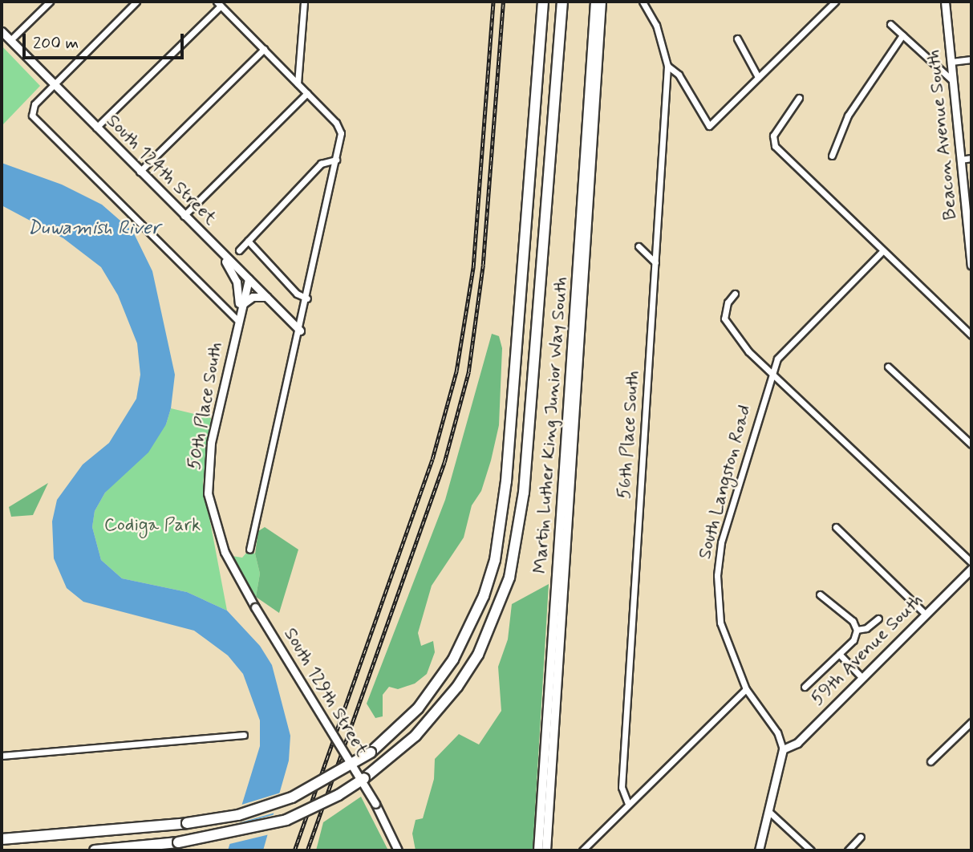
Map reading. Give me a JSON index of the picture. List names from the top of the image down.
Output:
{
  "streets": {
    "main road": ["Martin Luther King Junior Way South"],
    "street": [
      "Beacon Avenue South",
      "South 124th Street",
      "50th Place South",
      "56th Place South",
      "South Langston Road",
      "59th Avenue South",
      "South 129th Street"
    ]
  },
  "crossings": [
    ["South 124th Street", "50th Place South"],
    ["50th Place South", "South 129th Street"],
    ["South Langston Road", "59th Avenue South"]
  ],
  "water": ["Duwamish River"],
  "parks": ["Codiga Park"],
  "scale_bar": "200 m"
}
